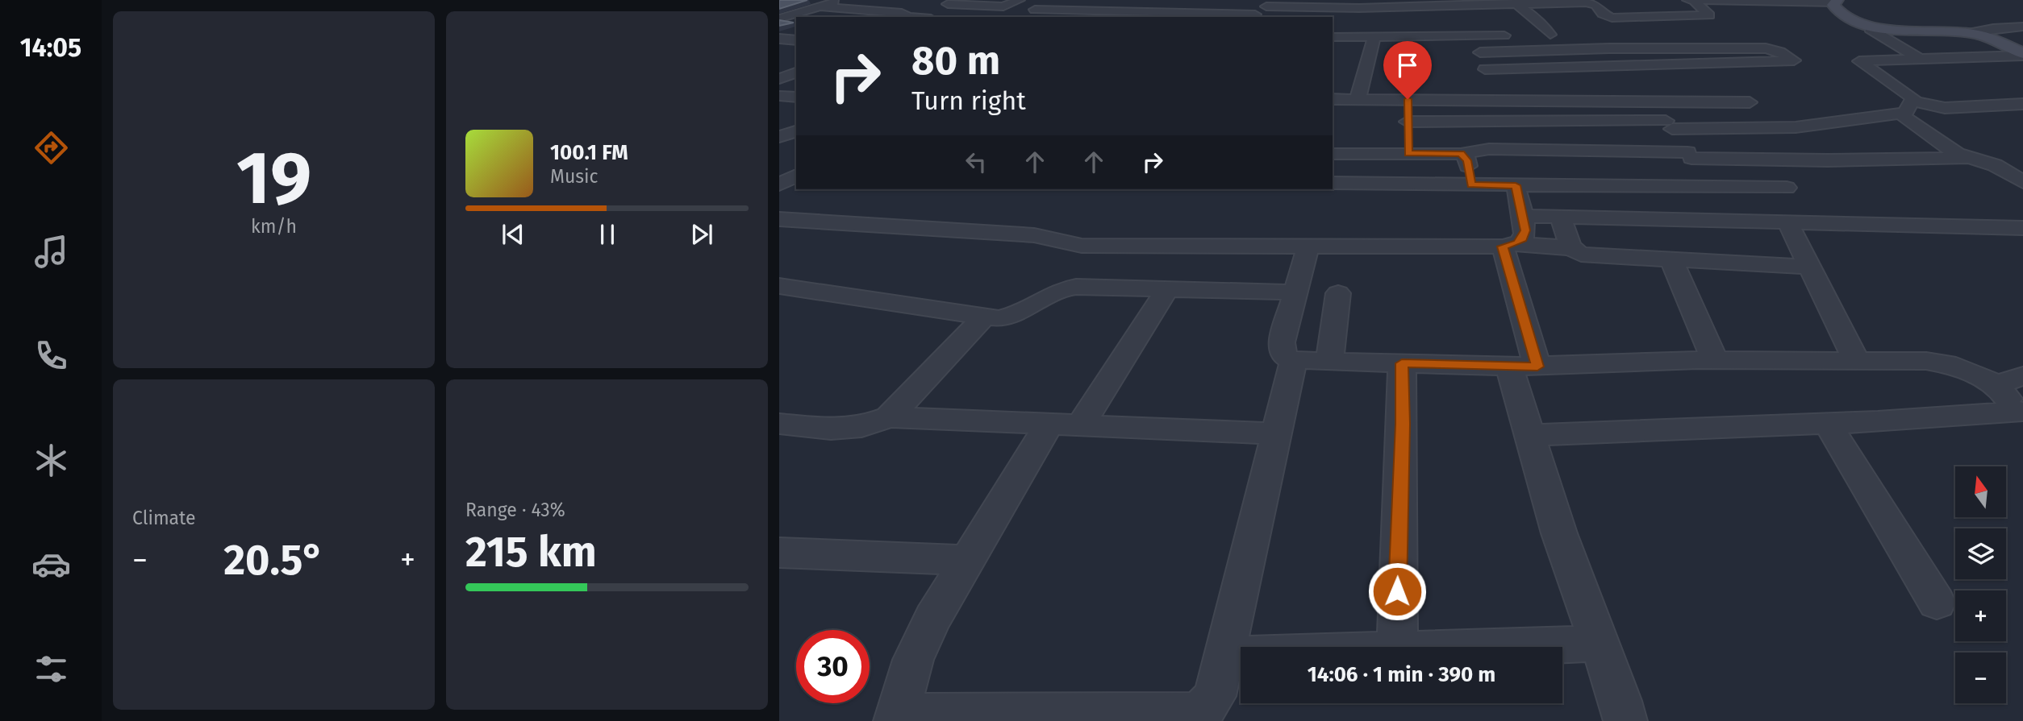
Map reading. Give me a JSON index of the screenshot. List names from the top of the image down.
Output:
{
  "north": "top",
  "page": {
    "tabs": "14:05",
    "tile": [
      ["19", "km/h"],
      "Climate",
      ["Range · 43%", "215 km"]
    ],
    "turn": ["80 m", "Turn right"],
    "song": ["100.1 FM", "Music"],
    "map_buttons": ["+", "−"],
    "heat": ["−", "20.5°", "+"],
    "limit": "30",
    "trip": "14:06 · 1 min · 390 m"
  }
}
